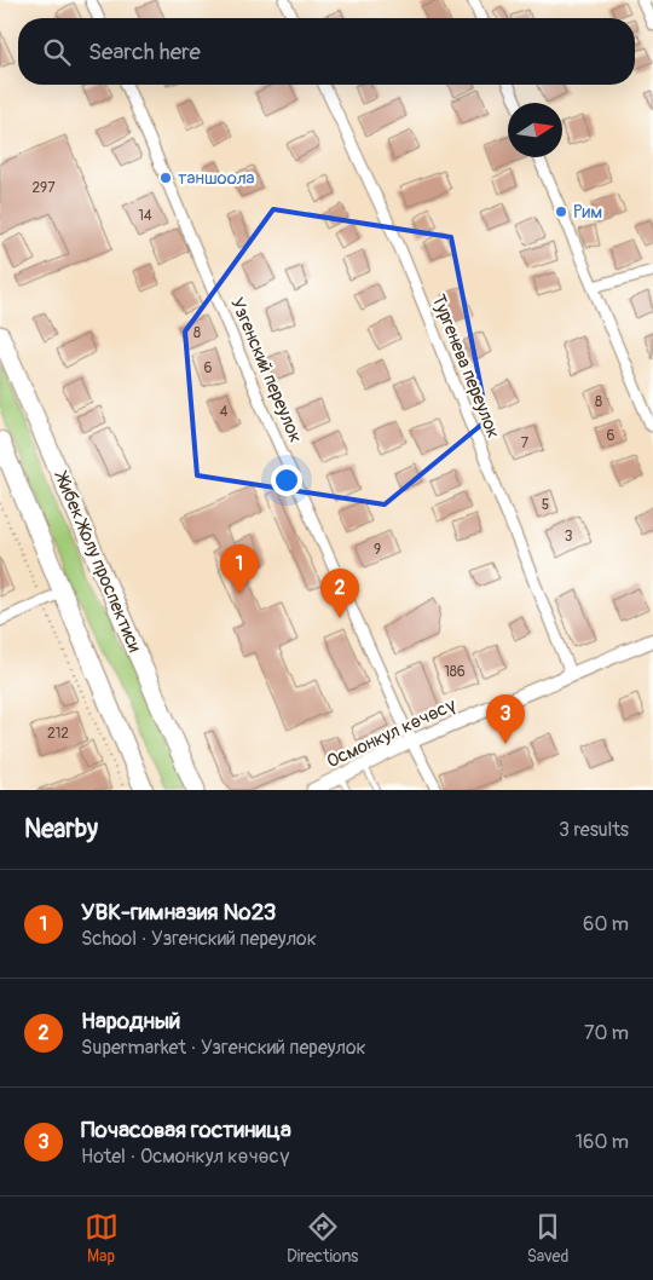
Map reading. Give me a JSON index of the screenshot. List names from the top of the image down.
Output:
{
  "streets": {
    "main road": ["Жибек Жолу проспектиси"],
    "street": ["Тургенева переулок", "Узгенский переулок", "Осмонкул көчөсү"]
  },
  "crossings": [
    ["Тургенева переулок", "Осмонкул көчөсү"],
    ["Узгенский переулок", "Осмонкул көчөсү"]
  ],
  "places": ["таншоола", "Рим"],
  "house_numbers": [
    "297",
    "14",
    "8",
    "6",
    "8",
    "4",
    "6",
    "7",
    "5",
    "3",
    "9",
    "186",
    "212"
  ],
  "north": "right",
  "page": {
    "search": "Search here",
    "pins": ["1", "2", "3"],
    "heading": ["Nearby", "3 results"],
    "list": [
      {
        "mark": "1",
        "name": "УВК-гимназия №23",
        "note": "School · Узгенский переулок",
        "value": "60 m"
      },
      {
        "mark": "2",
        "name": "Народный",
        "note": "Supermarket · Узгенский переулок",
        "value": "70 m"
      },
      {
        "mark": "3",
        "name": "Почасовая гостиница",
        "note": "Hotel · Осмонкул көчөсү",
        "value": "160 m"
      }
    ],
    "nav": ["Map", "Directions", "Saved"]
  }
}
